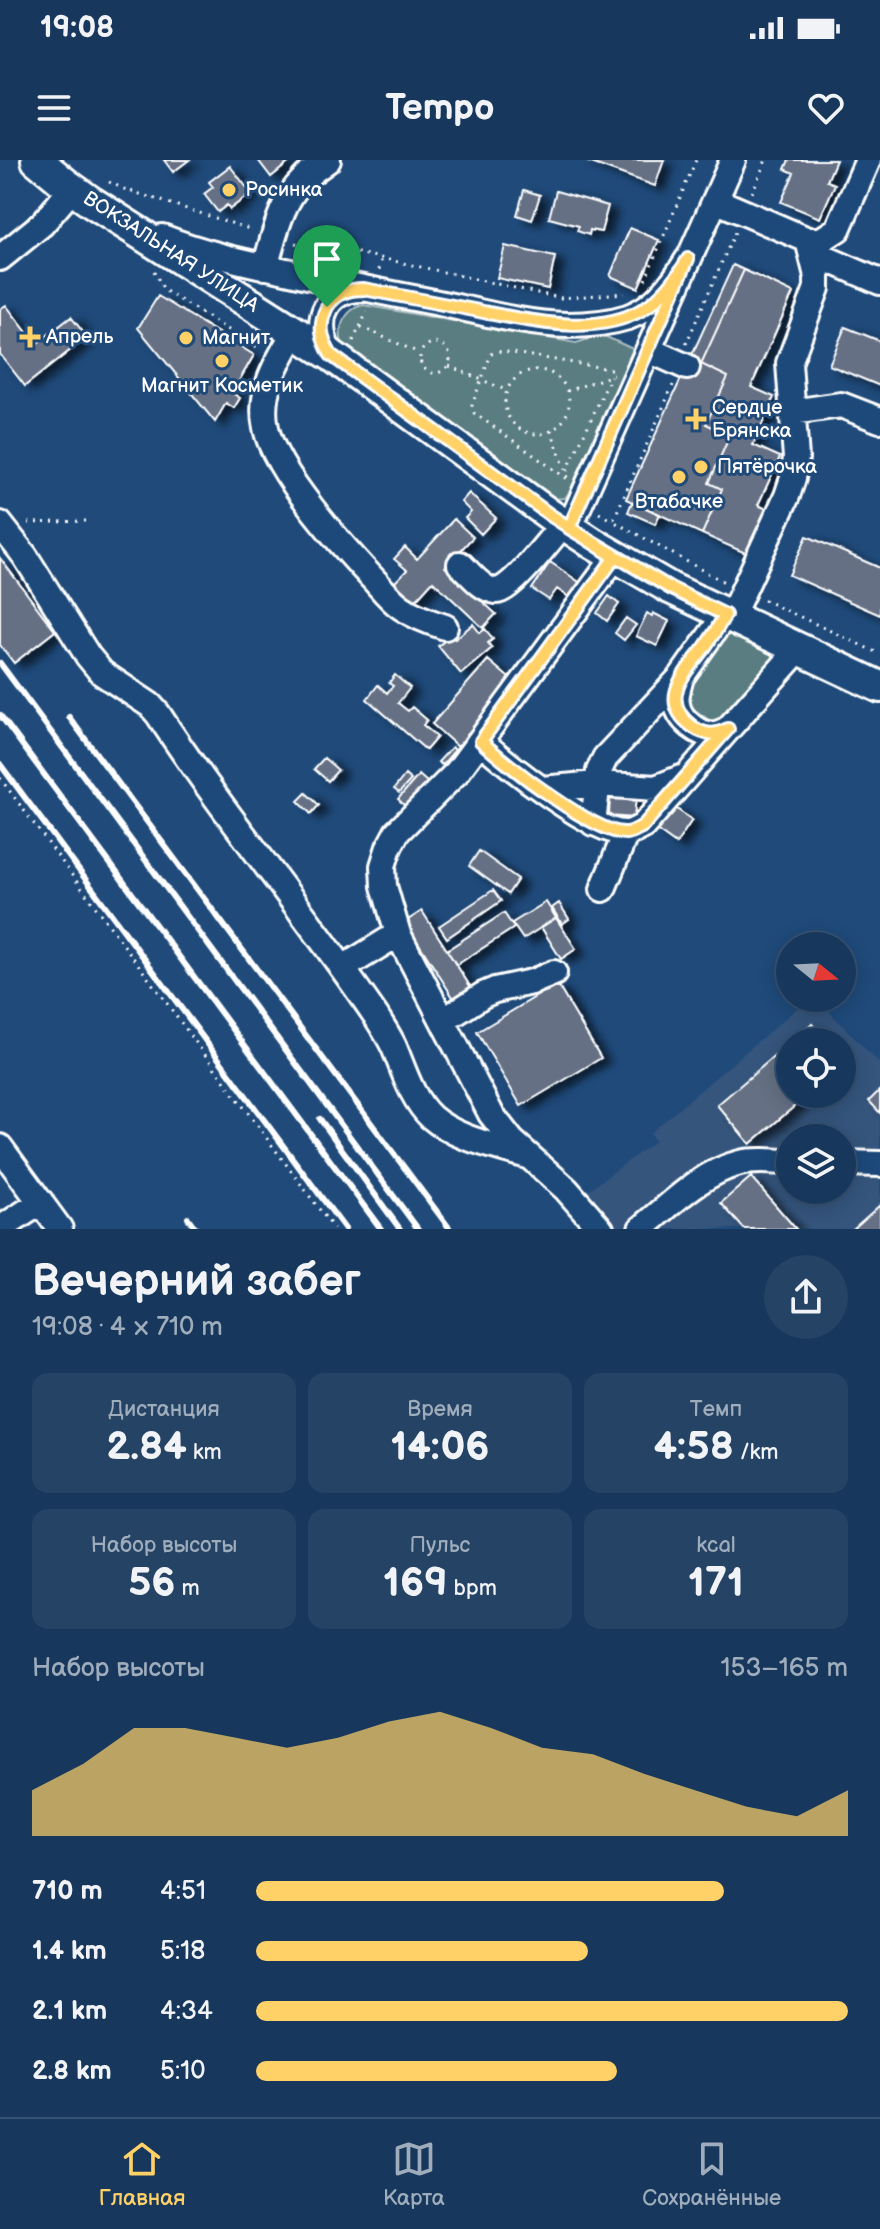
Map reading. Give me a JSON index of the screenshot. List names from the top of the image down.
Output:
{
  "streets": {
    "main road": ["ВОКЗАЛЬНАЯ УЛИЦА"]
  },
  "places": {
    "other": [
      "Росинка",
      "Магнит",
      "Магнит Косметик",
      "Пятёрочка",
      "Втабачке"
    ],
    "health": ["Апрель", "Сердце Брянска"]
  },
  "north": "right",
  "page": {
    "status": "19:08",
    "header": "Tempo",
    "heading": ["Вечерний забег", "19:08 · 4 × 710 m"],
    "stats": [
      ["Дистанция", "2.84 km"],
      ["Время", "14:06"],
      ["Темп", "4:58 /km"],
      ["Набор высоты", "56 m"],
      ["Пульс", "169 bpm"],
      ["kcal", "171"]
    ],
    "chart": ["Набор высоты", "153–165 m"],
    "list": [
      {
        "name": "710 m",
        "note": "4:51"
      },
      {
        "name": "1.4 km",
        "note": "5:18"
      },
      {
        "name": "2.1 km",
        "note": "4:34"
      },
      {
        "name": "2.8 km",
        "note": "5:10"
      }
    ],
    "tabs": ["Главная", "Карта", "Сохранённые"]
  }
}
